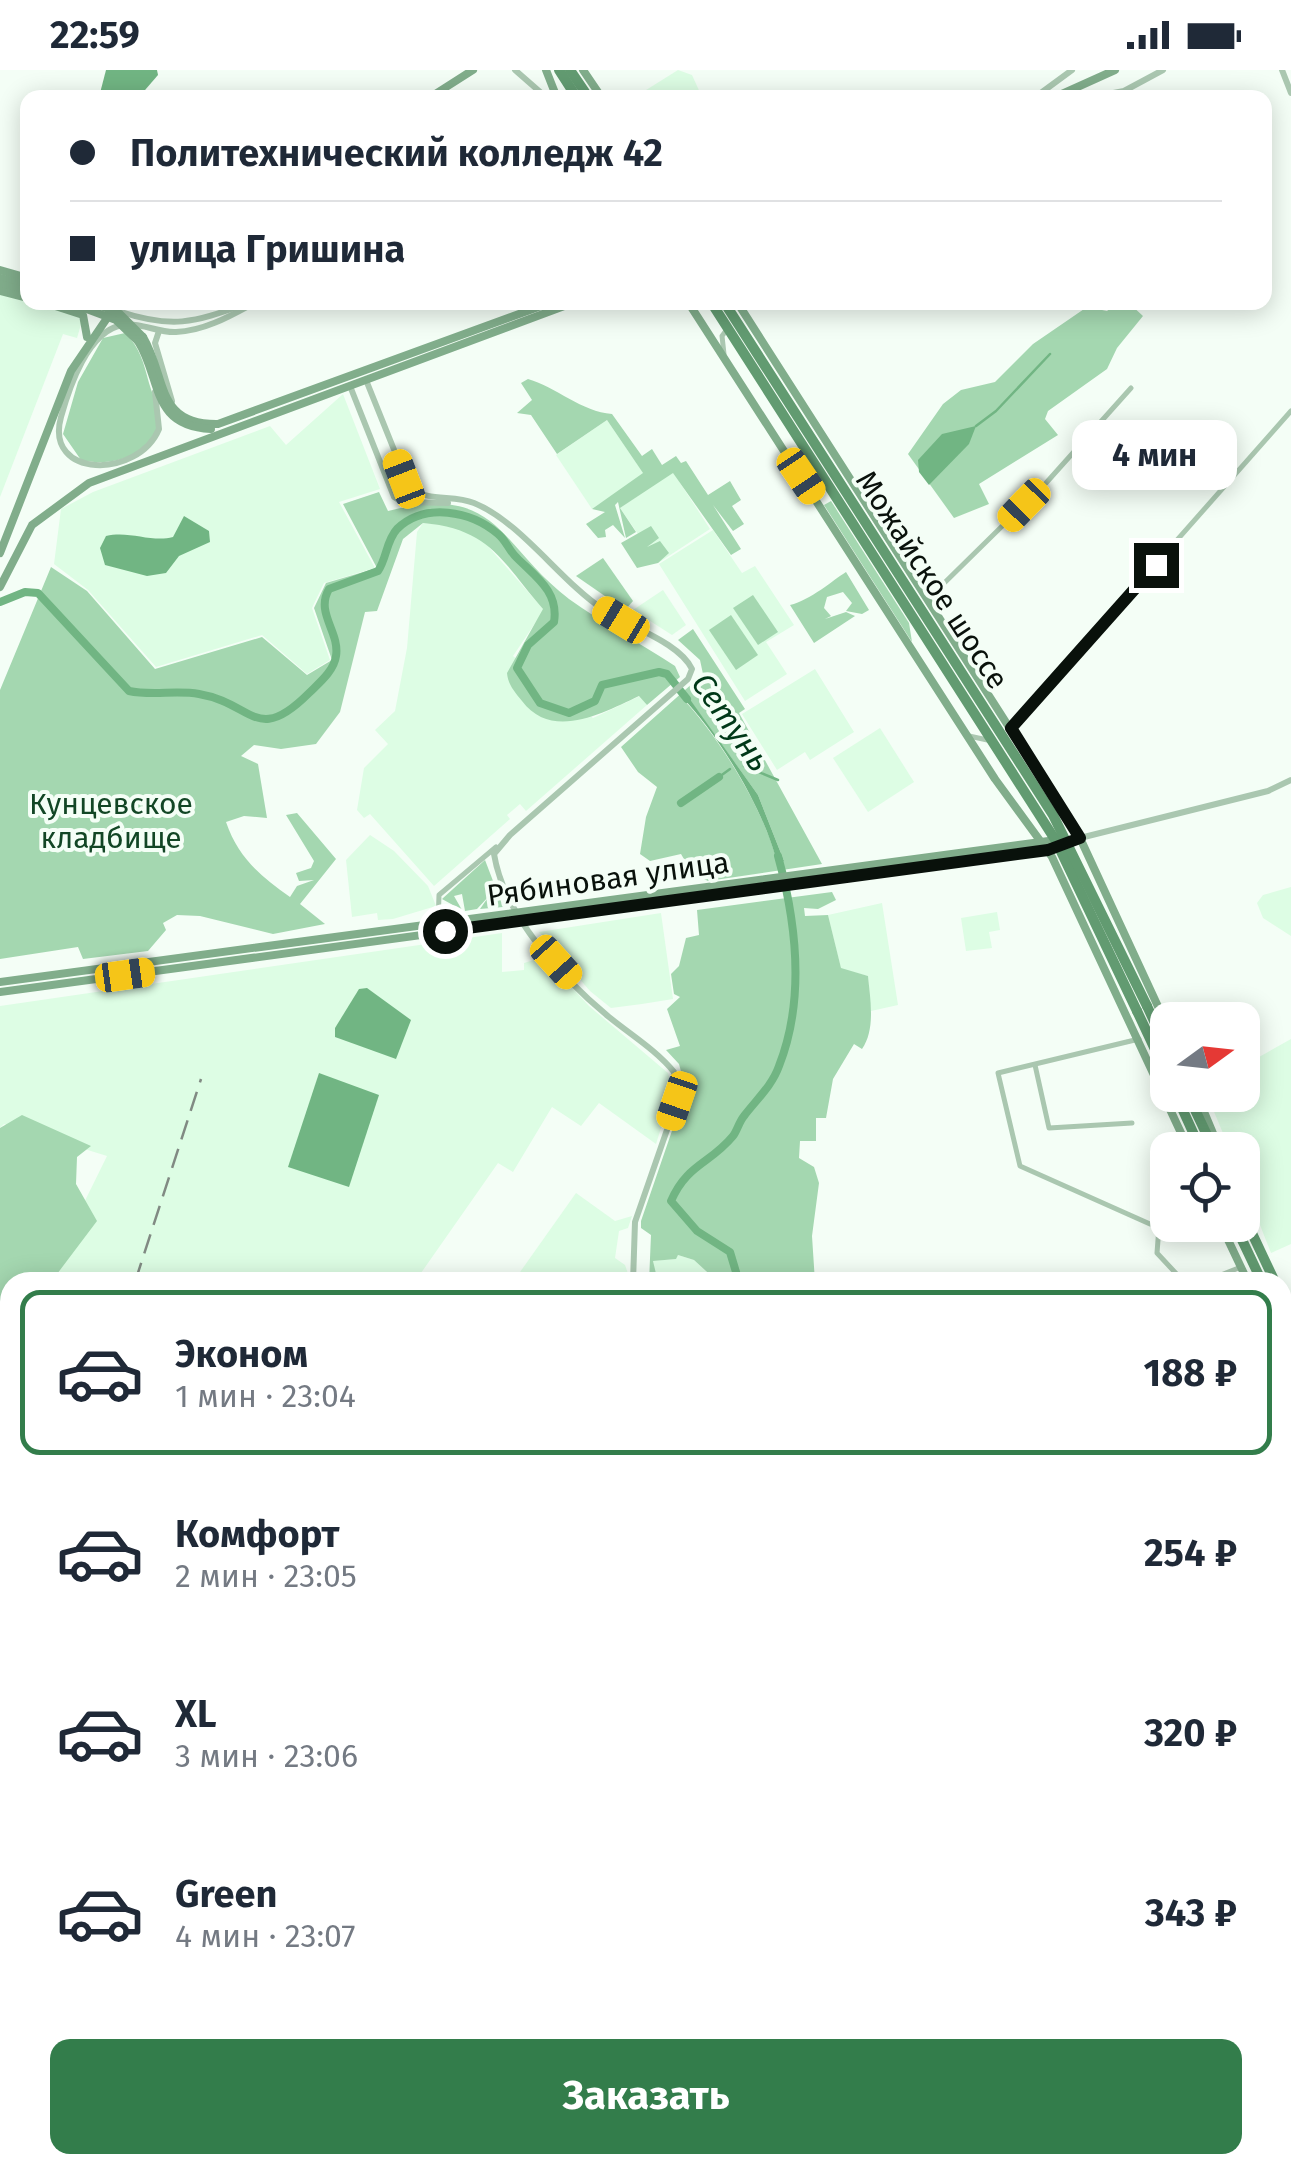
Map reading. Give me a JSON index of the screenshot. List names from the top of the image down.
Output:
{
  "streets": {
    "main road": ["Можайское шоссе", "Рябиновая улица"]
  },
  "water": ["Сетунь"],
  "parks": ["Кунцевское кладбище"],
  "north": "right",
  "page": {
    "status": "22:59",
    "banner": ["Политехнический колледж 42", "улица Гришина"],
    "bubble": "4 мин",
    "list": [
      {
        "name": "Эконом",
        "note": "1 мин · 23:04",
        "value": "188 ₽"
      },
      {
        "name": "Комфорт",
        "note": "2 мин · 23:05",
        "value": "254 ₽"
      },
      {
        "name": "XL",
        "note": "3 мин · 23:06",
        "value": "320 ₽"
      },
      {
        "name": "Green",
        "note": "4 мин · 23:07",
        "value": "343 ₽"
      }
    ],
    "buttons": "Заказать"
  }
}
